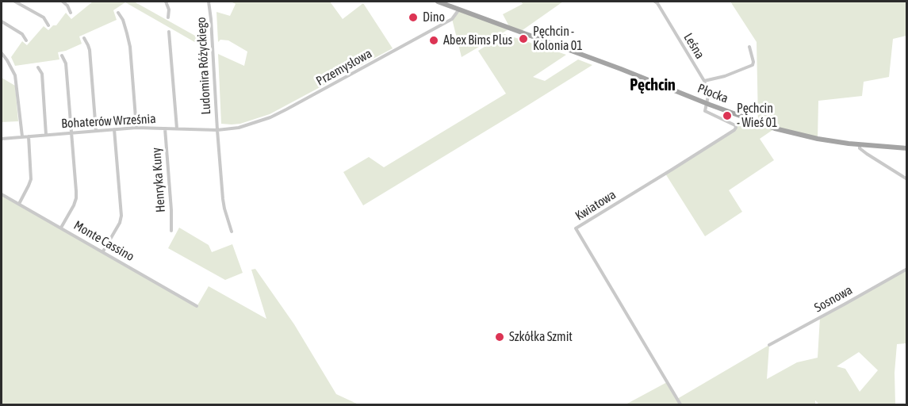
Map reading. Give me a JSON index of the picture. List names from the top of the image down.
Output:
{
  "streets": {
    "main road": ["Płocka"],
    "street": [
      "Leśna",
      "Ludomira Różyckiego",
      "Przemysłowa",
      "Bohaterów Września",
      "Henryka Kuny",
      "Kwiatowa",
      "Monte Cassino",
      "Sosnowa"
    ]
  },
  "crossings": [
    ["Leśna", "Płocka"],
    ["Leśna", "Kwiatowa"],
    ["Ludomira Różyckiego", "Przemysłowa"],
    ["Ludomira Różyckiego", "Bohaterów Września"],
    ["Przemysłowa", "Płocka"],
    ["Przemysłowa", "Bohaterów Września"],
    ["Płocka", "Kwiatowa"],
    ["Bohaterów Września", "Henryka Kuny"]
  ],
  "districts": ["Pęchcin"],
  "places": [
    "Dino",
    "Pęchcin - Kolonia 01",
    "Abex Bims Plus",
    "Pęchcin - Wieś 01",
    "Szkółka Szmit"
  ]
}
